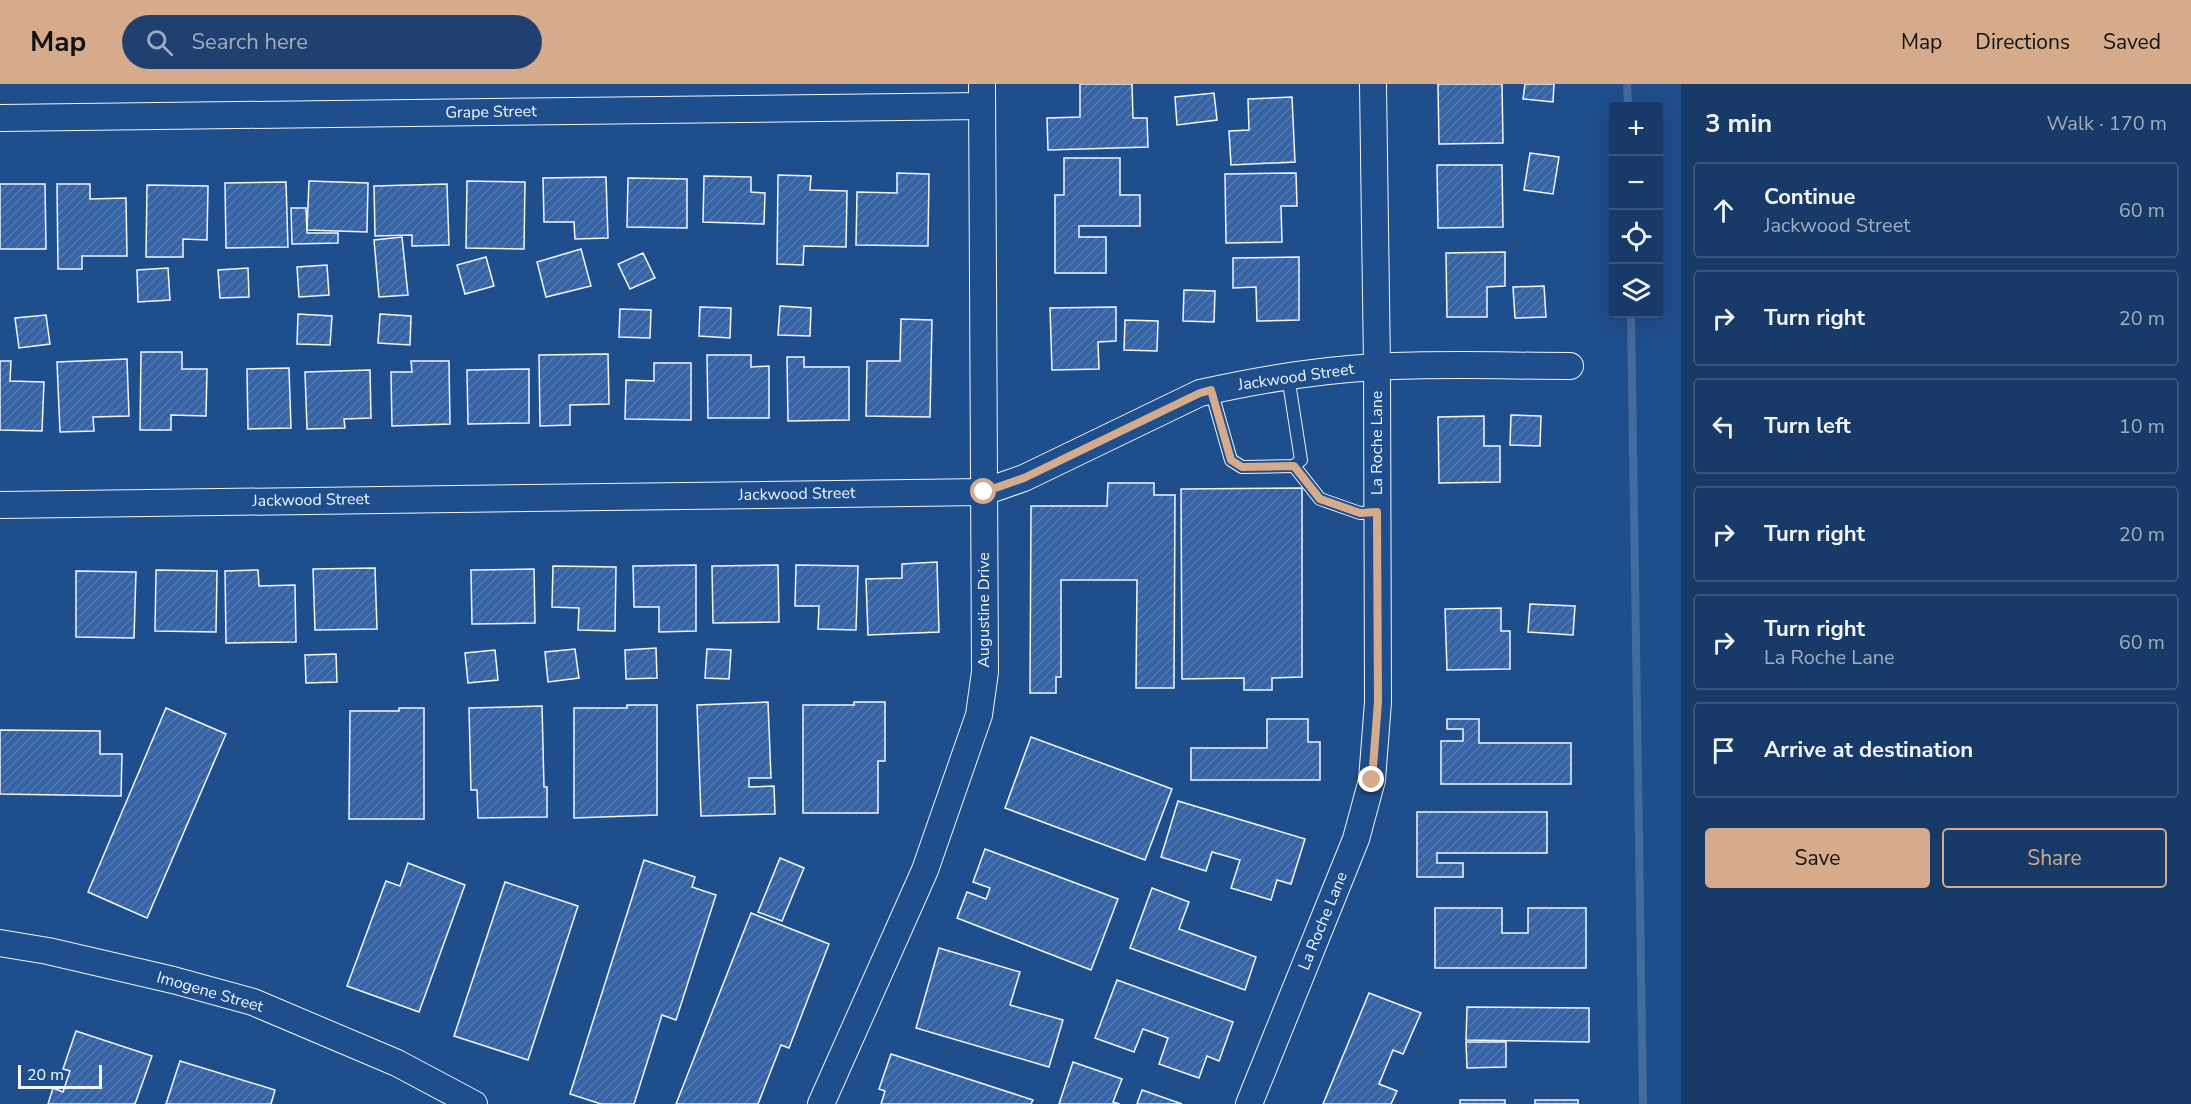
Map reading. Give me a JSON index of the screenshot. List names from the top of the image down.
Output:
{
  "streets": {
    "street": [
      "Grape Street",
      "Jackwood Street",
      "La Roche Lane",
      "Augustine Drive",
      "Imogene Street"
    ]
  },
  "crossings": [
    ["Grape Street", "Augustine Drive"],
    ["Jackwood Street", "La Roche Lane"],
    ["Jackwood Street", "Augustine Drive"]
  ],
  "scale_bar": "20 m",
  "page": {
    "header": "Map",
    "search": "Search here",
    "nav": ["Map", "Directions", "Saved"],
    "heading": ["3 min", "Walk · 170 m"],
    "map_buttons": ["+", "−"],
    "list": [
      ["Continue", "Jackwood Street", "60 m"],
      ["Turn right", "20 m"],
      ["Turn left", "10 m"],
      ["Turn right", "20 m"],
      ["Turn right", "La Roche Lane", "60 m"],
      "Arrive at destination"
    ],
    "buttons": ["Save", "Share"],
    "scale": "20 m"
  }
}
